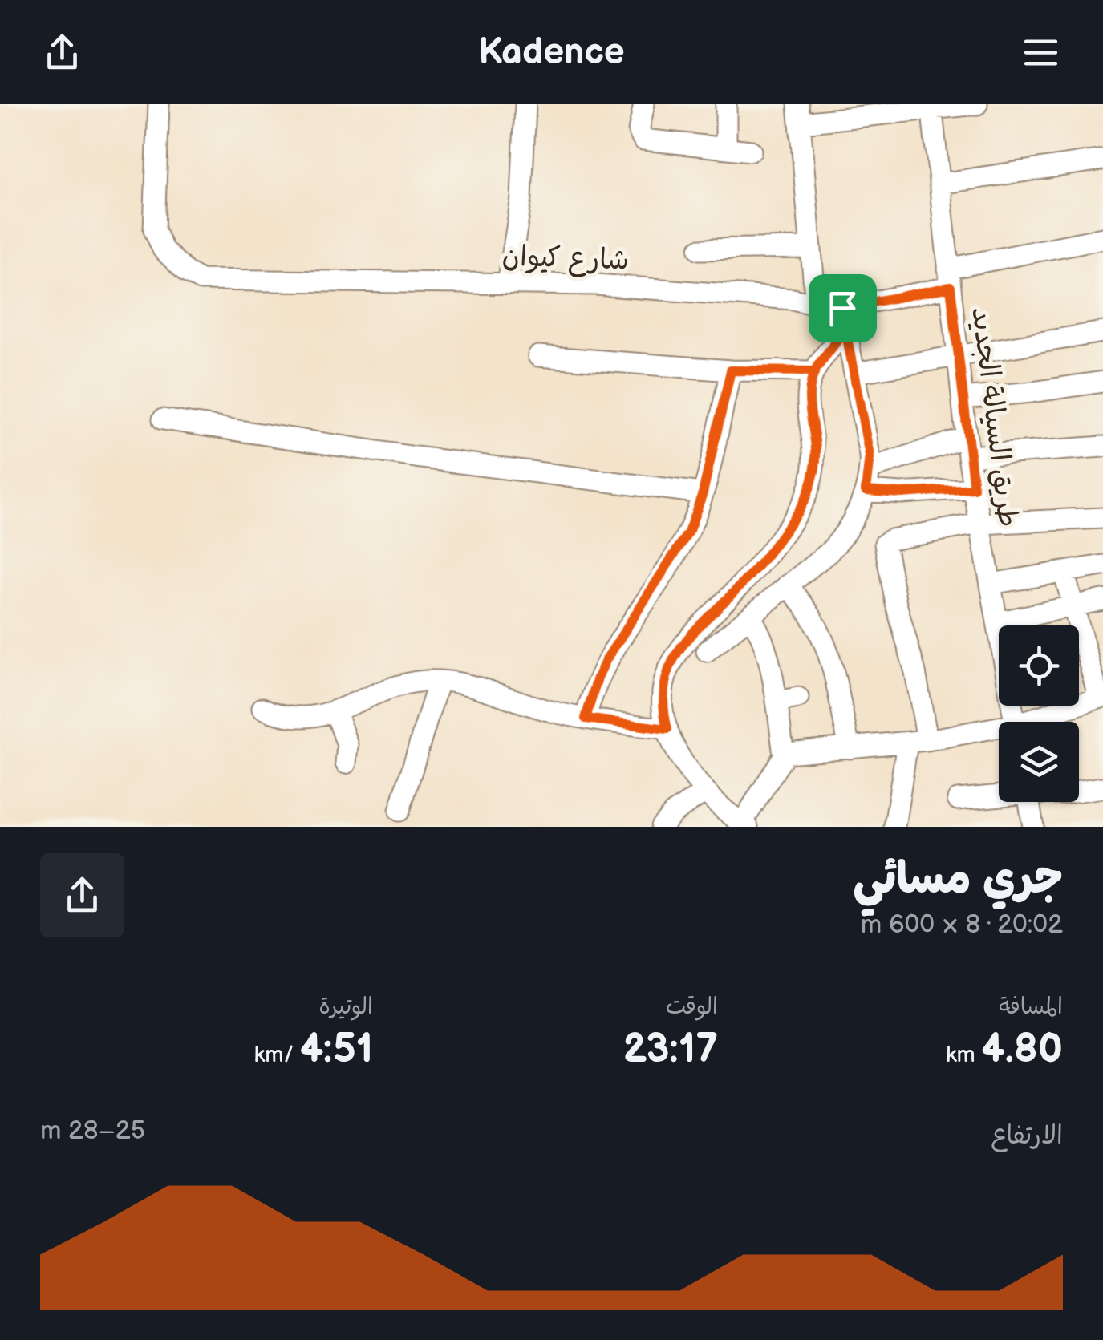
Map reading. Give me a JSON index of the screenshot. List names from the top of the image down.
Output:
{
  "streets": {
    "street": ["شارع كيوان", "طريق السيالة الجديد"]
  },
  "crossings": [
    ["شارع كيوان", "طريق السيالة الجديد"]
  ],
  "page": {
    "header": "Kadence",
    "heading": ["جري مسائي", "20:02 · 8 × 600 m"],
    "stats": [
      ["المسافة", "4.80 km"],
      ["الوقت", "23:17"],
      ["الوتيرة", "4:51 /km"]
    ],
    "chart": ["الارتفاع", "25–28 m"]
  }
}
